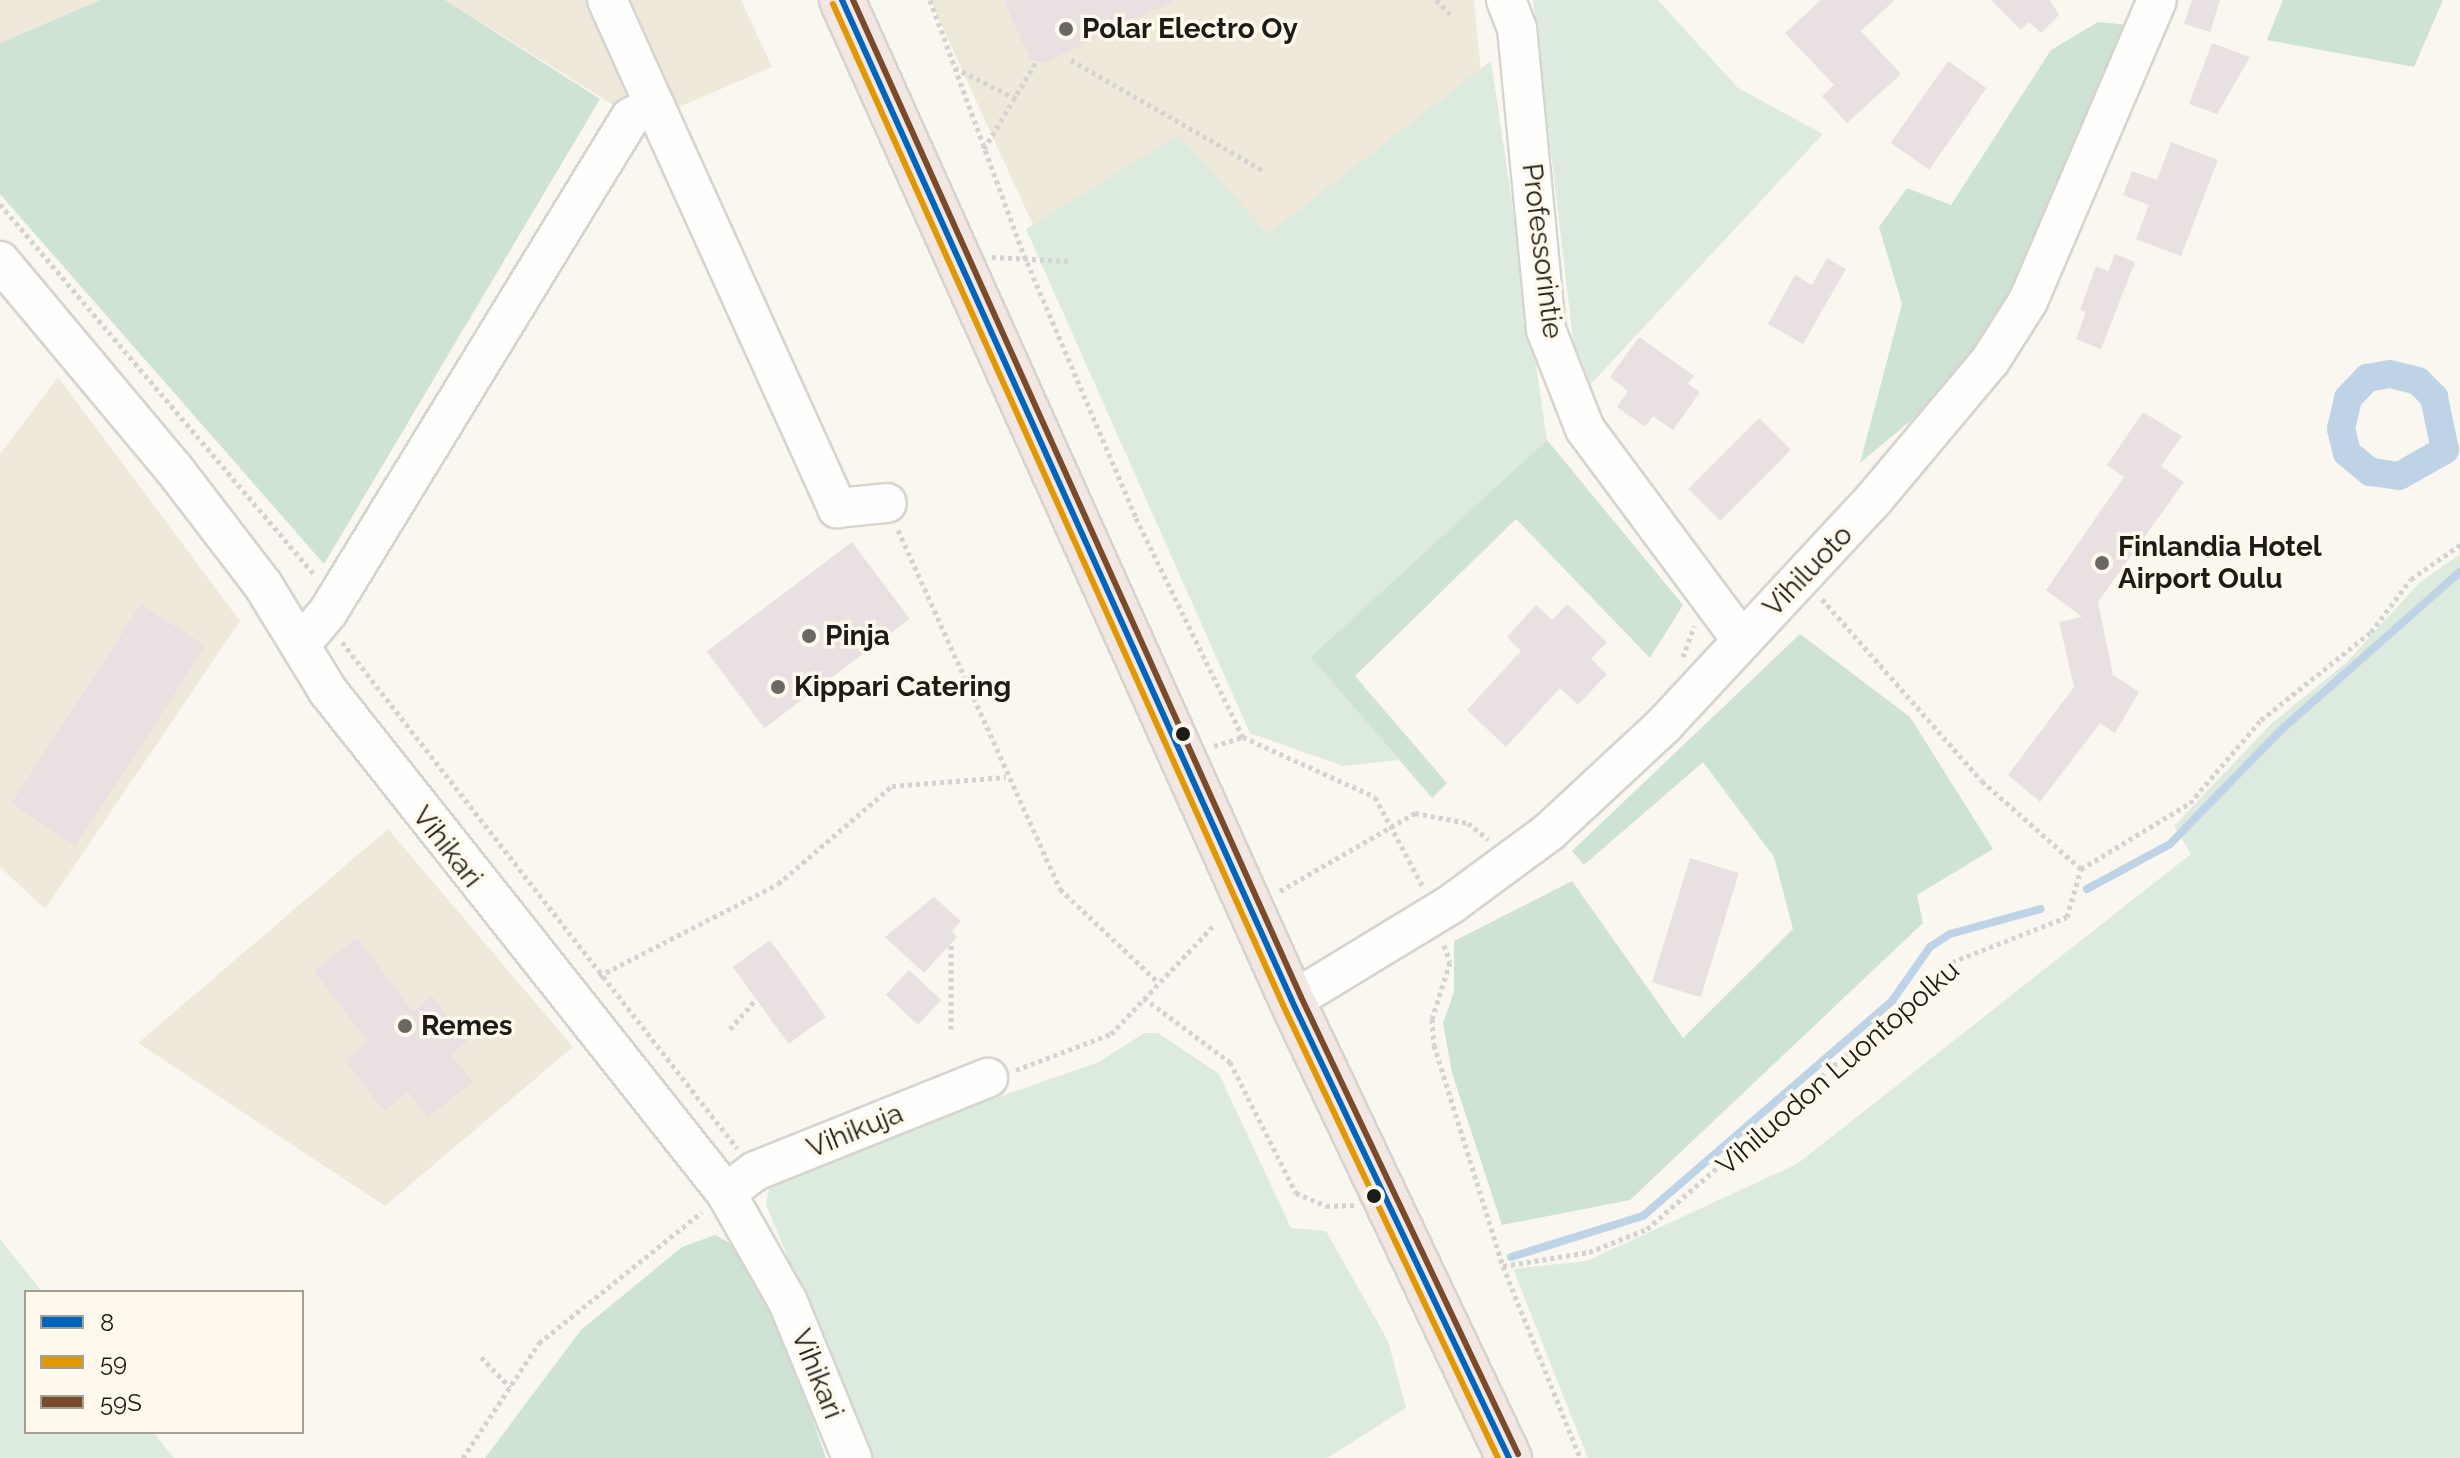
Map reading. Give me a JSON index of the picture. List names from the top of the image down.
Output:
{
  "streets": {
    "street": [
      "Professorintie",
      "Vihiluoto",
      "Vihikari",
      "Vihikuja"
    ],
    "path": ["Vihiluodon Luontopolku"]
  },
  "crossings": [
    ["Professorintie", "Vihiluoto"],
    ["Vihikari", "Vihikuja"]
  ],
  "places": [
    "Polar Electro Oy",
    "Finlandia Hotel Airport Oulu",
    "Pinja",
    "Kippari Catering",
    "Remes"
  ],
  "lines": ["transit line 8", "transit line 59S", "transit line 59"],
  "legend": ["8", "59", "59S"]
}
